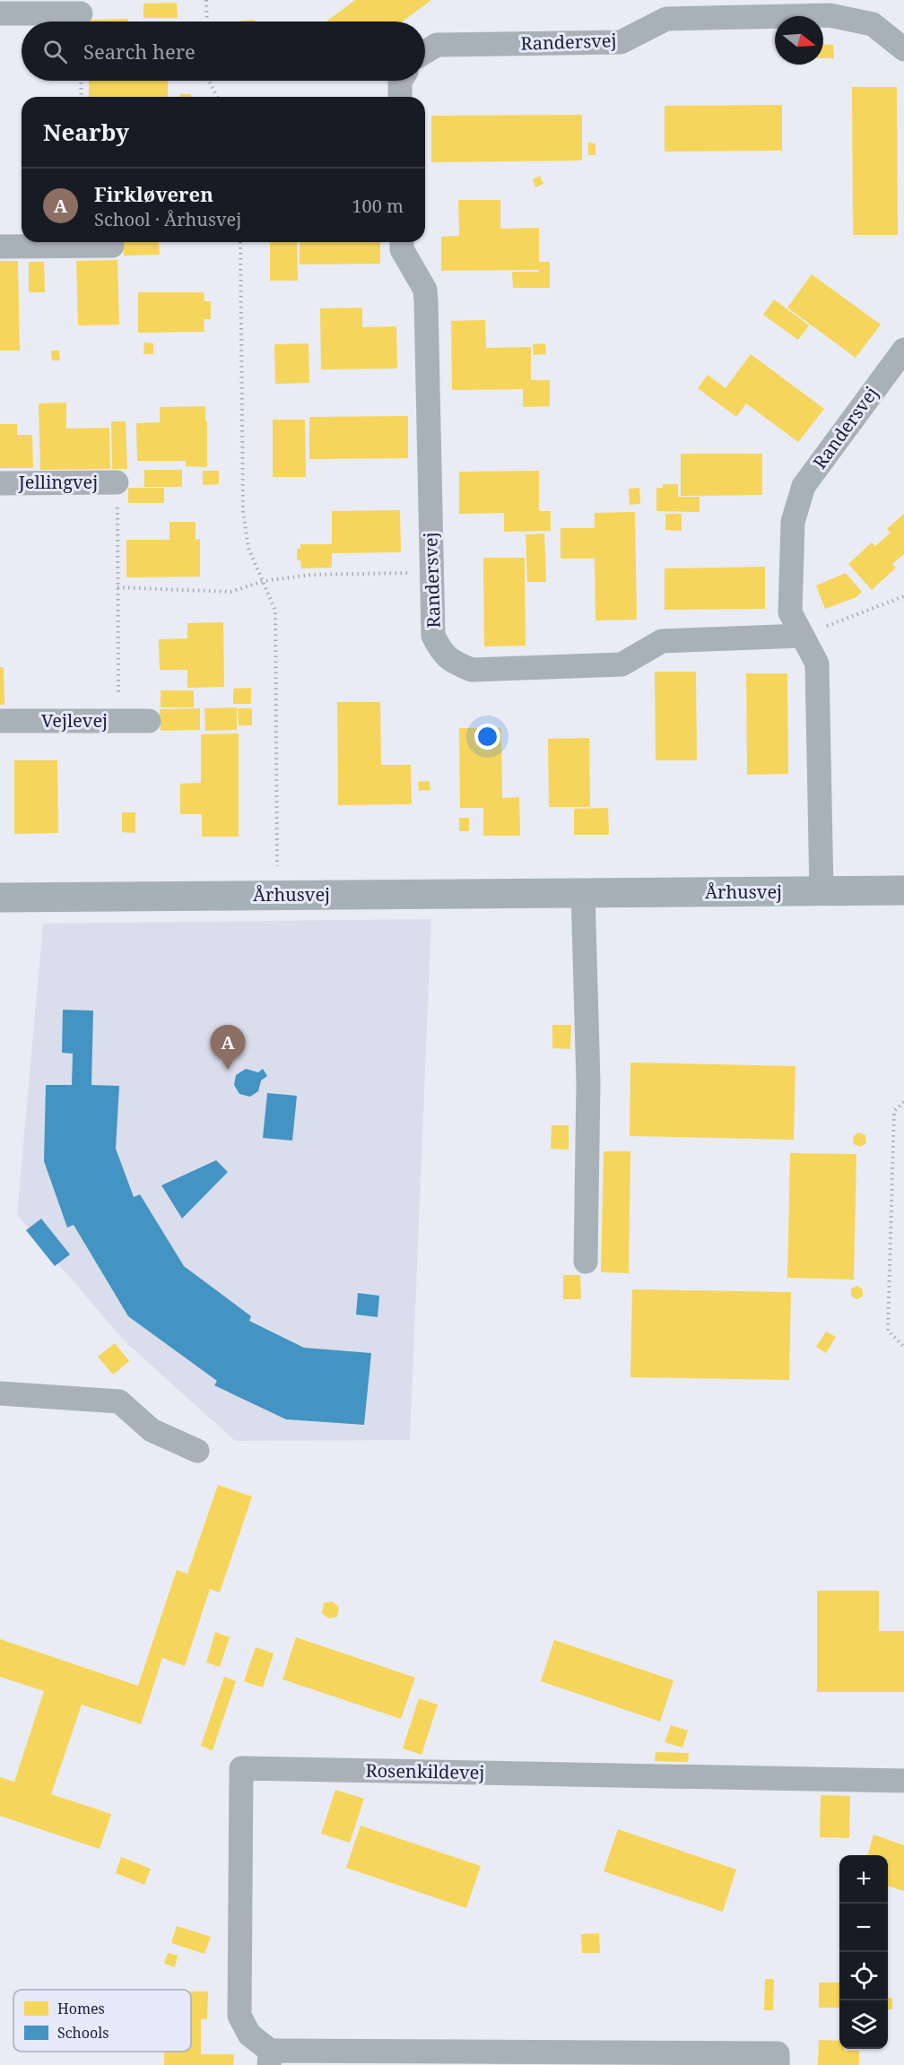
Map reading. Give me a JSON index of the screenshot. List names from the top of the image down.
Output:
{
  "streets": {
    "street": [
      "Randersvej",
      "Jellingvej",
      "Vejlevej",
      "Århusvej",
      "Rosenkildevej"
    ]
  },
  "crossings": [
    ["Randersvej", "Århusvej"]
  ],
  "legend": ["Homes", "Schools"],
  "north": "right",
  "page": {
    "search": "Search here",
    "heading": "Nearby",
    "list": [
      {
        "mark": "A",
        "name": "Firkløveren",
        "note": "School · Århusvej",
        "value": "100 m"
      }
    ],
    "pins": "A",
    "map_buttons": ["+", "−"]
  }
}
